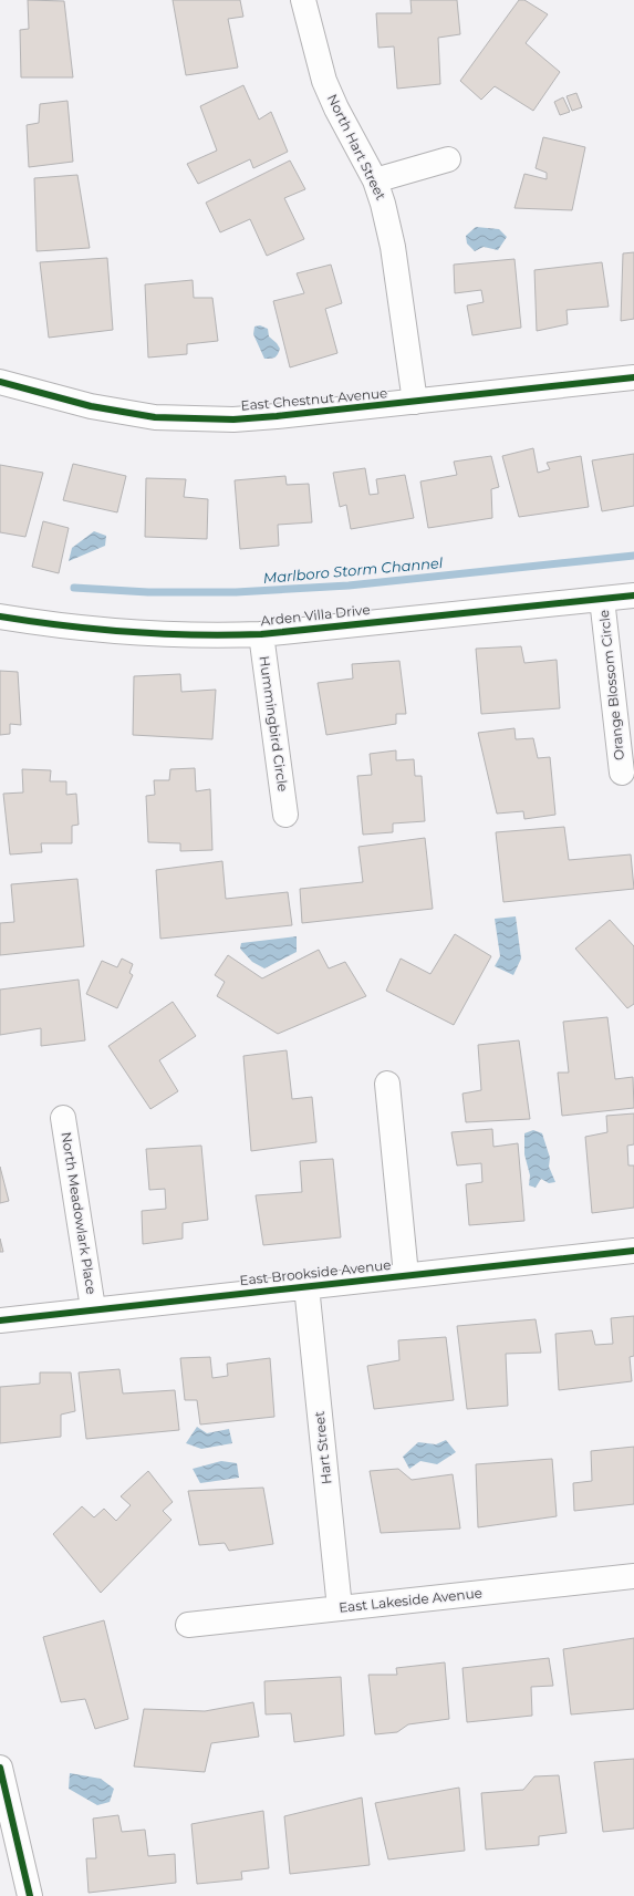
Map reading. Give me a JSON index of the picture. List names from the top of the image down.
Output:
{
  "streets": {
    "street": [
      "North Hart Street",
      "East Chestnut Avenue",
      "Arden Villa Drive",
      "Orange Blossom Circle",
      "Hummingbird Circle",
      "North Meadowlark Place",
      "East Brookside Avenue",
      "Hart Street",
      "East Lakeside Avenue"
    ]
  },
  "crossings": [
    ["North Hart Street", "East Chestnut Avenue"],
    ["Arden Villa Drive", "Orange Blossom Circle"],
    ["Arden Villa Drive", "Hummingbird Circle"],
    ["North Meadowlark Place", "East Brookside Avenue"],
    ["East Brookside Avenue", "Hart Street"],
    ["Hart Street", "East Lakeside Avenue"]
  ],
  "water": ["Marlboro Storm Channel"]
}
